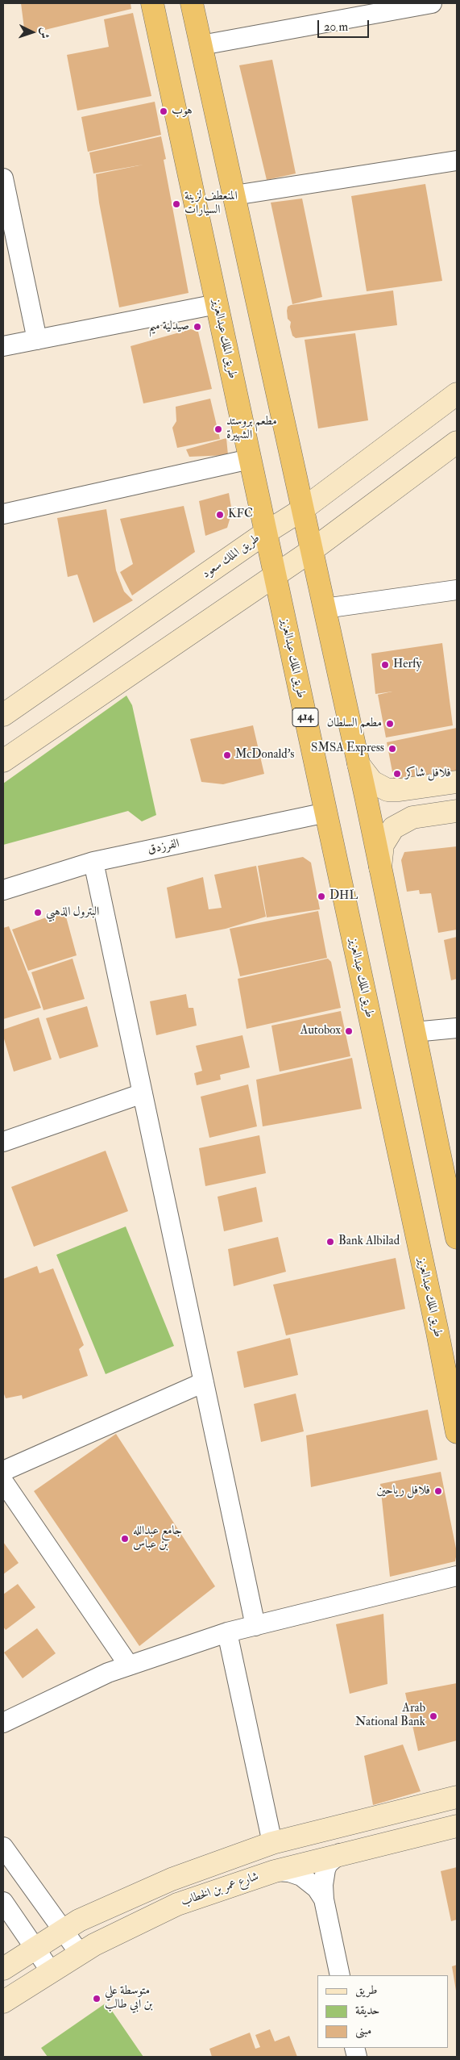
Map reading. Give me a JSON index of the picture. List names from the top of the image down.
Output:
{
  "streets": {
    "highway": ["طريق الملك عبدالعزيز", "414"],
    "street": ["طريق الملك سعود", "الفرزدق", "شارع عمر بن الخطاب"]
  },
  "crossings": [
    ["طريق الملك عبدالعزيز", "طريق الملك سعود"],
    ["طريق الملك عبدالعزيز", "الفرزدق"]
  ],
  "places": [
    "هوب",
    "المنعطف لزينة السيارات",
    "صيدلية ميم",
    "مطعم بروستد الشهيرة",
    "KFC",
    "Herfy",
    "مطعم السلطان",
    "SMSA Express",
    "McDonald's",
    "فلافل شاكر",
    "DHL",
    "البترول الذهبي",
    "Autobox",
    "Bank Albilad",
    "فلافل رياحين",
    "جامع عبدالله بن عباس",
    "Arab National Bank",
    "متوسطة علي بن ابي طالب"
  ],
  "legend": ["طريق", "حديقة", "مبنى"],
  "scale_bar": "20 m",
  "north": "right"
}
